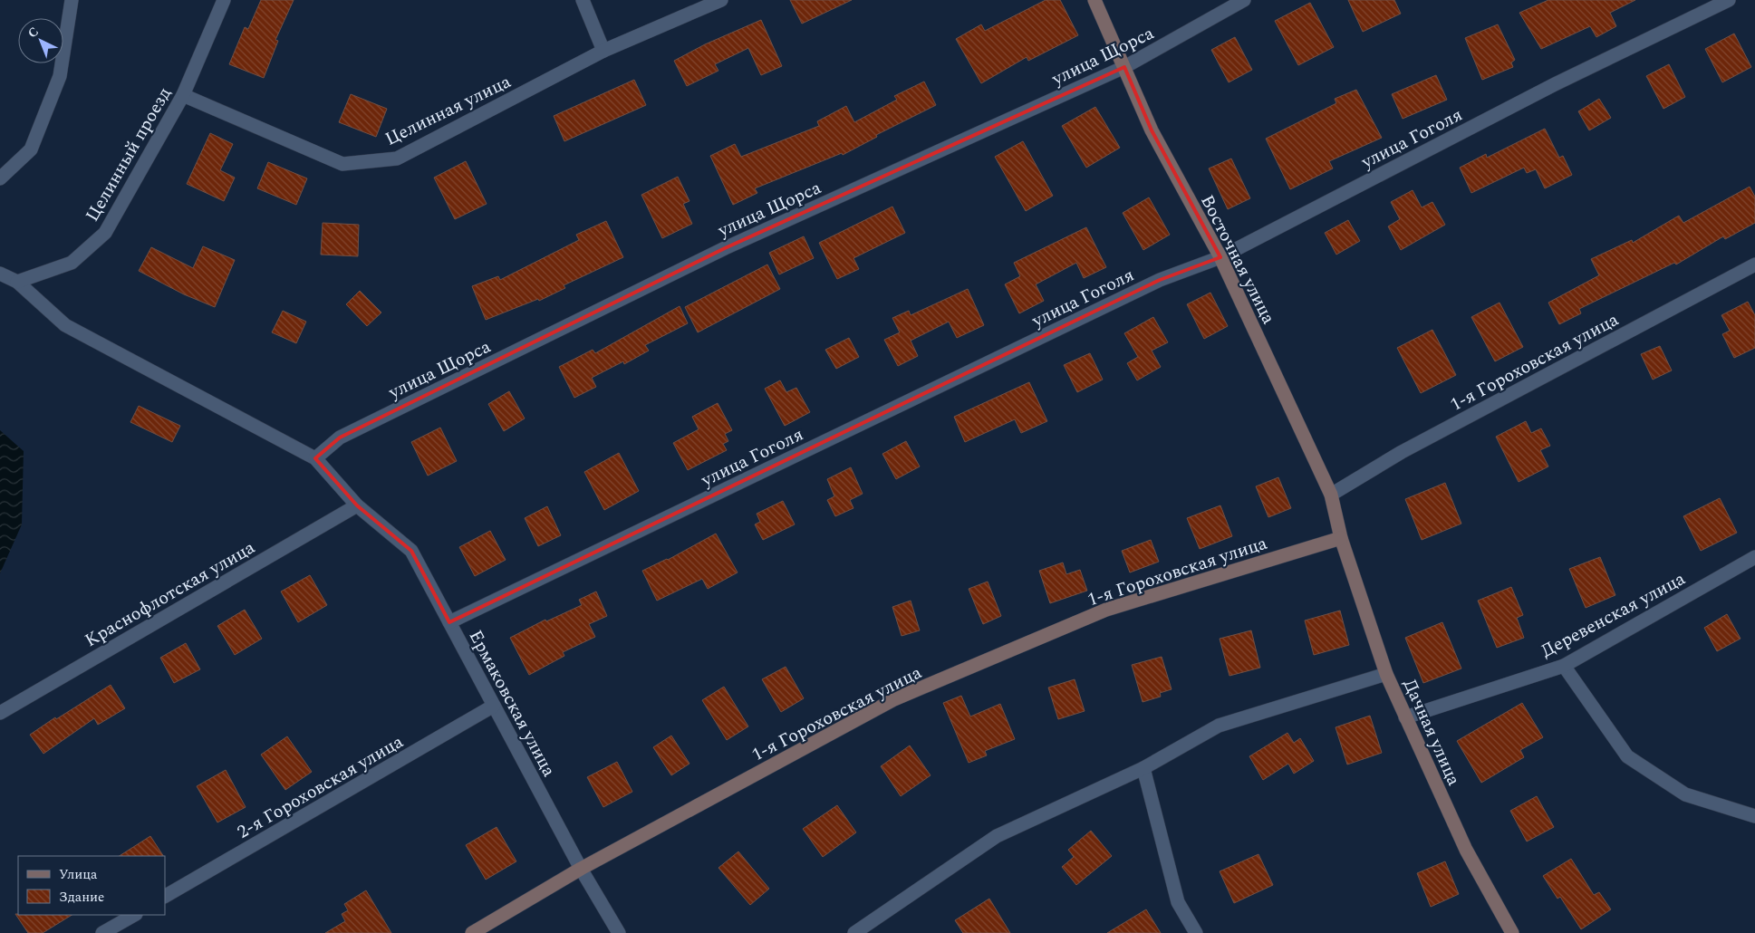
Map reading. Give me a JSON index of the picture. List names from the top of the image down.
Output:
{
  "streets": {
    "street": [
      "улица Щорса",
      "Целинная улица",
      "улица Гоголя",
      "Целинный проезд",
      "Восточная улица",
      "1-я Гороховская улица",
      "Краснофлотская улица",
      "Деревенская улица",
      "Ермаковская улица",
      "Дачная улица",
      "2-я Гороховская улица"
    ]
  },
  "crossings": [
    ["улица Щорса", "Восточная улица"],
    ["Целинная улица", "Целинный проезд"],
    ["улица Гоголя", "Восточная улица"],
    ["улица Гоголя", "Ермаковская улица"],
    ["Восточная улица", "1-я Гороховская улица"],
    ["Восточная улица", "Дачная улица"],
    ["1-я Гороховская улица", "Ермаковская улица"],
    ["1-я Гороховская улица", "Дачная улица"],
    ["Краснофлотская улица", "Ермаковская улица"],
    ["Деревенская улица", "Дачная улица"],
    ["Ермаковская улица", "2-я Гороховская улица"]
  ],
  "legend": ["Улица", "Здание"],
  "north": "top left"
}
